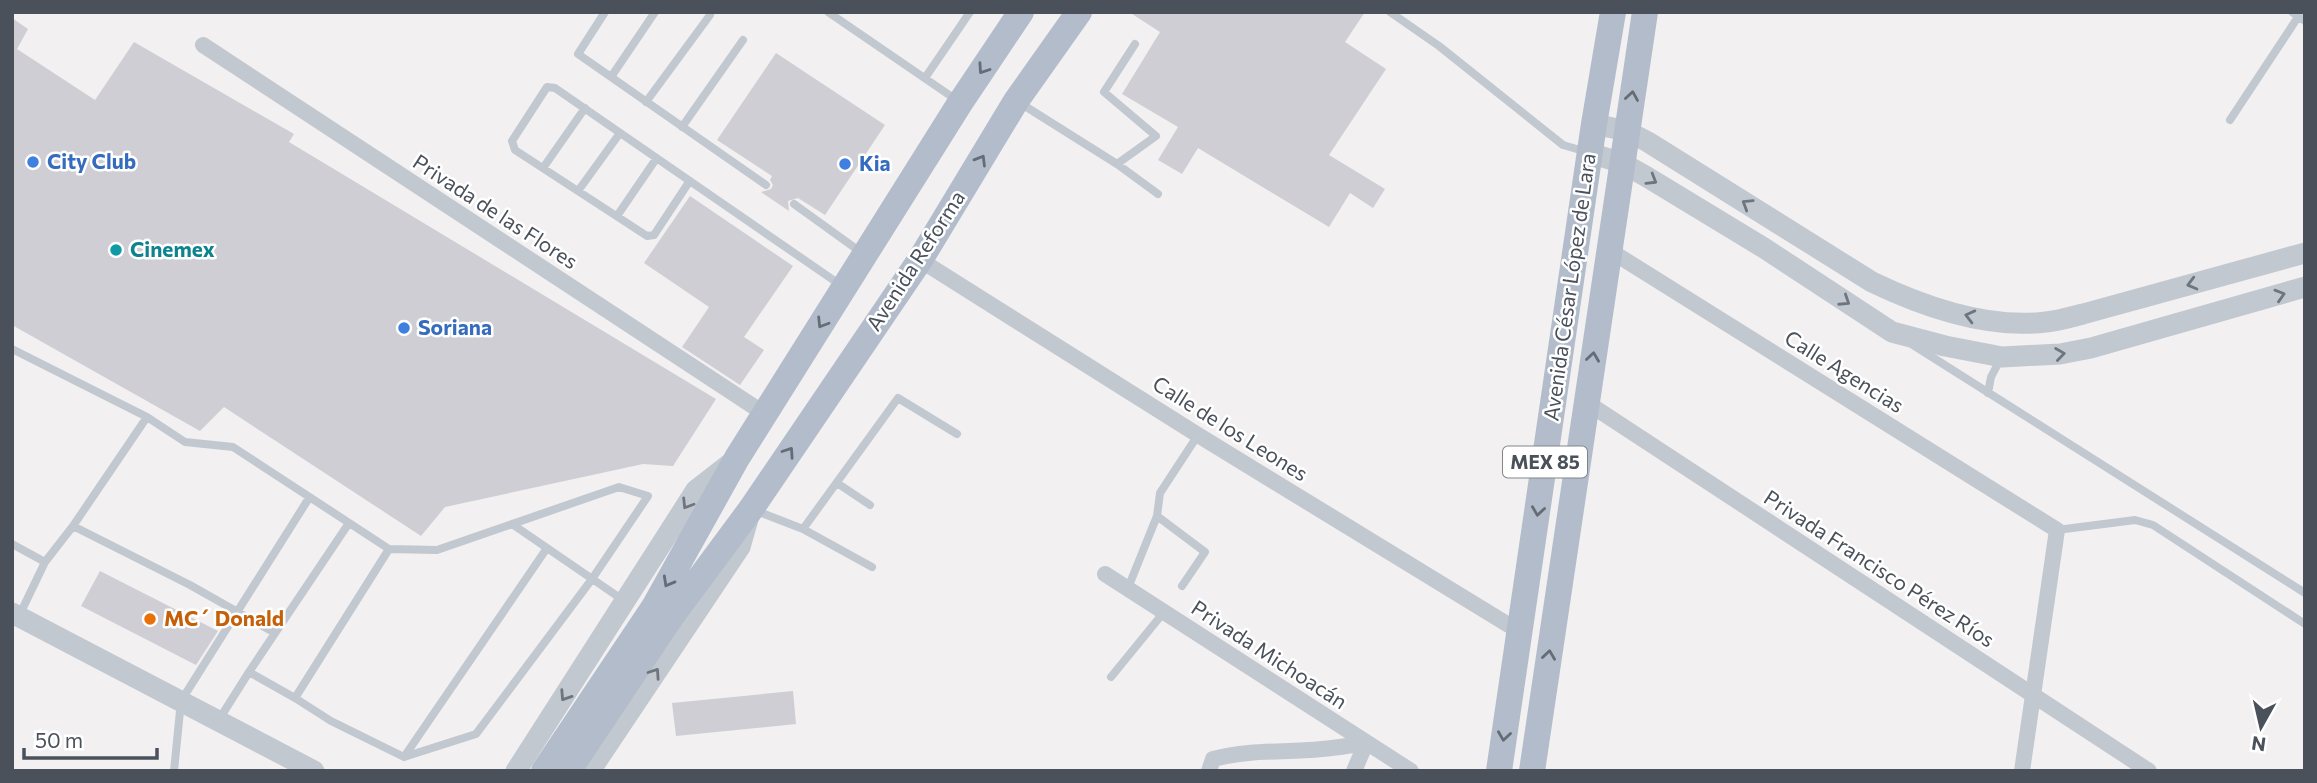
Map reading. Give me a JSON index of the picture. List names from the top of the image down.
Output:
{
  "streets": {
    "main road": ["Avenida Reforma", "Avenida César López de Lara", "MEX 85"],
    "street": [
      "Privada de las Flores",
      "Calle Agencias",
      "Calle de los Leones",
      "Privada Francisco Pérez Ríos",
      "Privada Michoacán"
    ]
  },
  "crossings": [
    ["Avenida Reforma", "Calle de los Leones"],
    ["Avenida César López de Lara", "Calle Agencias"],
    ["Avenida César López de Lara", "Calle de los Leones"],
    ["Avenida César López de Lara", "Privada Francisco Pérez Ríos"]
  ],
  "places": [
    "City Club",
    "Kia",
    "Cinemex",
    "Soriana",
    "MC´ Donald"
  ],
  "scale_bar": "50 m",
  "north": "bottom"
}
